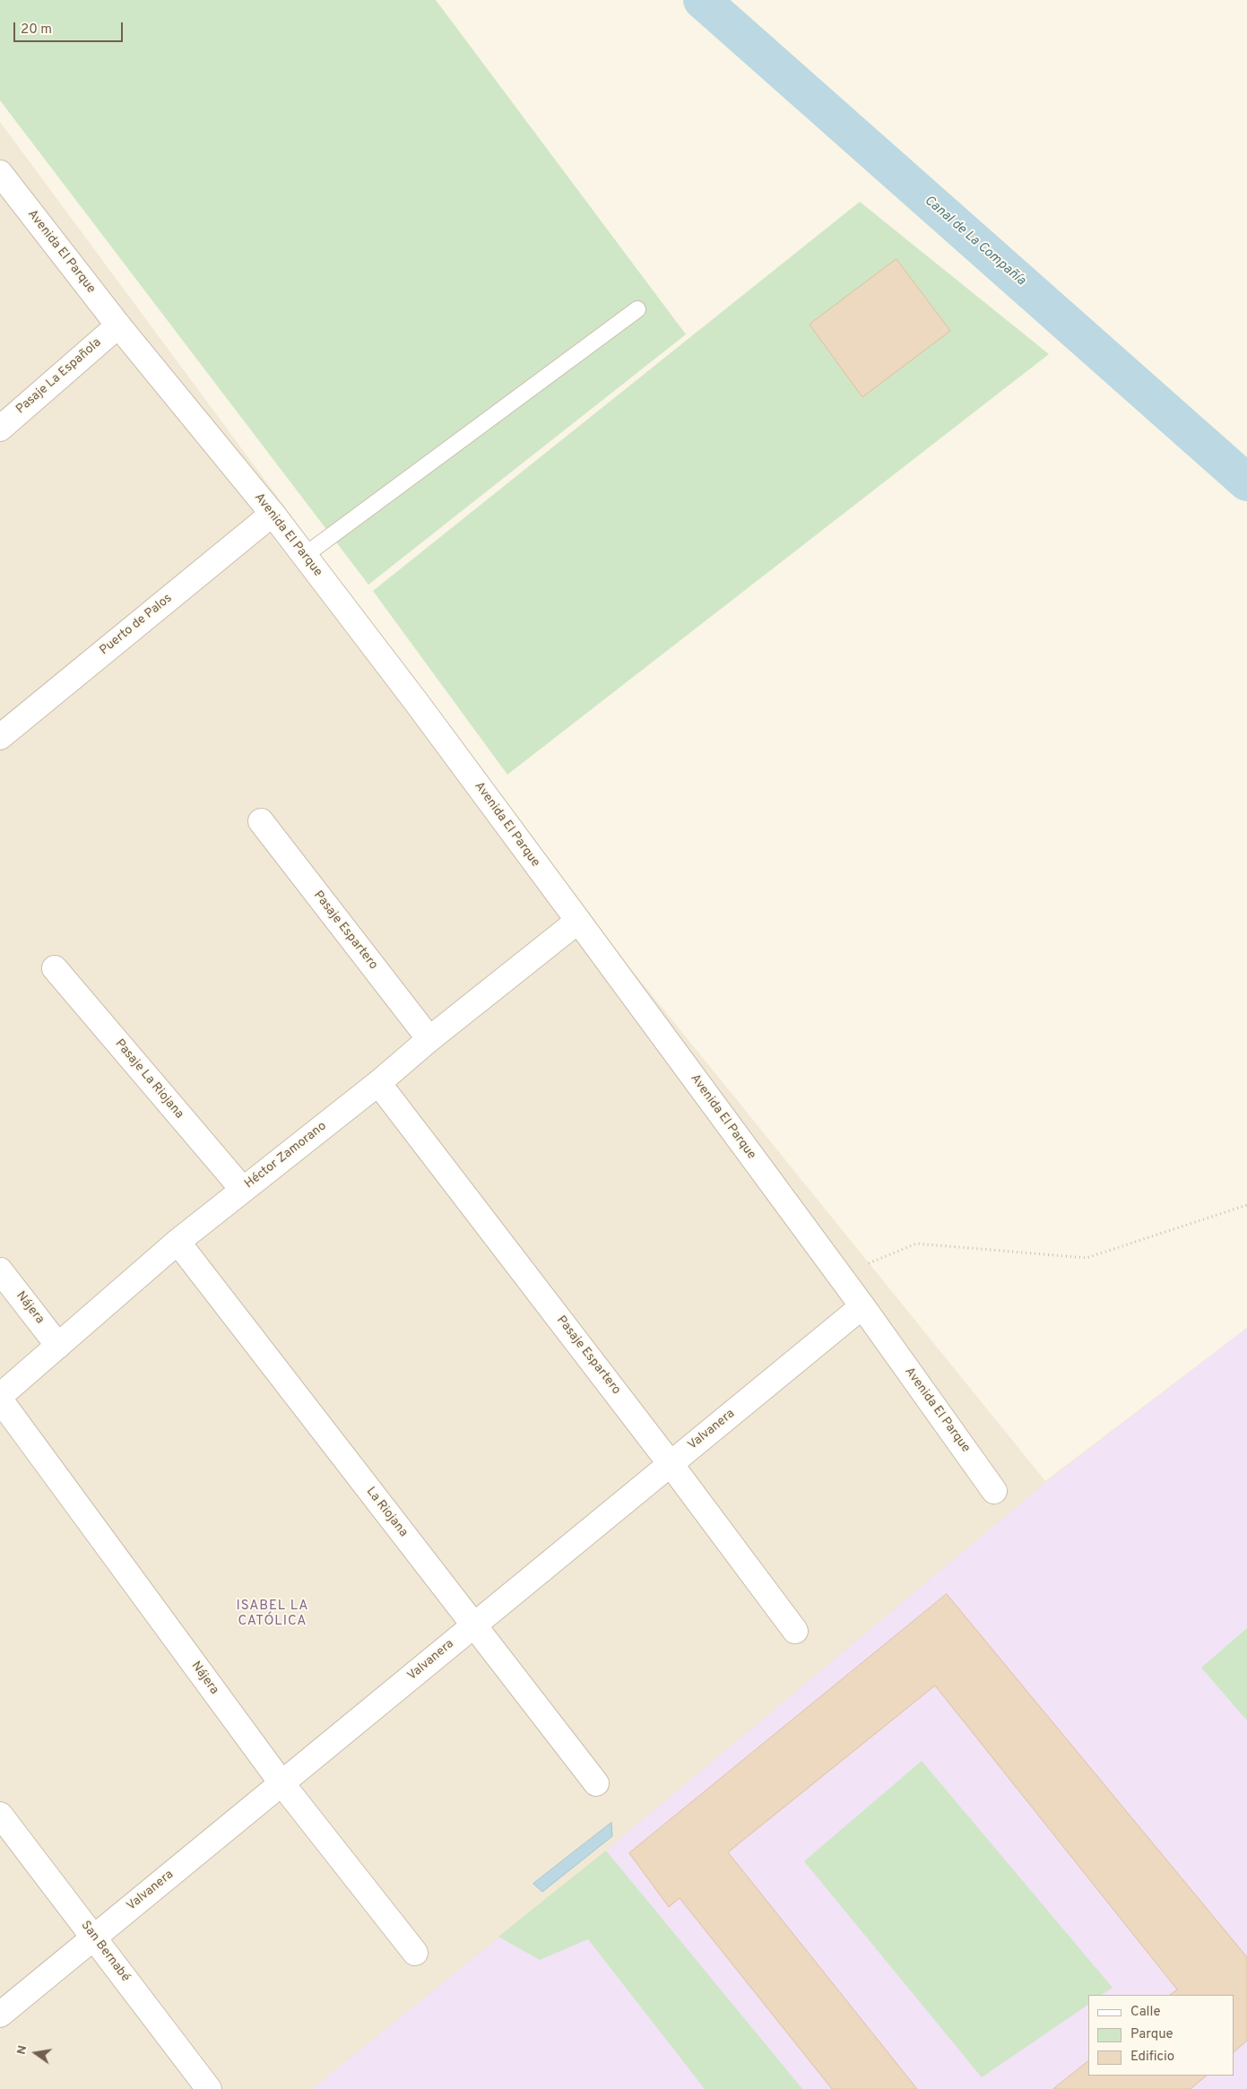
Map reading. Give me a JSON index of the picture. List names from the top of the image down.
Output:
{
  "streets": {
    "street": [
      "Avenida El Parque",
      "Pasaje La Española",
      "Puerto de Palos",
      "Pasaje Espartero",
      "Pasaje La Riojana",
      "Héctor Zamorano",
      "Nájera",
      "Valvanera",
      "La Riojana",
      "San Bernabé"
    ]
  },
  "crossings": [
    ["Avenida El Parque", "Pasaje La Española"],
    ["Avenida El Parque", "Puerto de Palos"],
    ["Avenida El Parque", "Héctor Zamorano"],
    ["Avenida El Parque", "Valvanera"],
    ["Pasaje Espartero", "Héctor Zamorano"],
    ["Pasaje Espartero", "Valvanera"],
    ["Pasaje La Riojana", "Héctor Zamorano"],
    ["Héctor Zamorano", "Nájera"],
    ["Héctor Zamorano", "La Riojana"],
    ["Nájera", "Valvanera"],
    ["Valvanera", "La Riojana"],
    ["Valvanera", "San Bernabé"]
  ],
  "districts": ["ISABEL LA CATÓLICA"],
  "water": ["Canal de La Compañía"],
  "legend": ["Calle", "Parque", "Edificio"],
  "scale_bar": "20 m",
  "north": "left"
}
